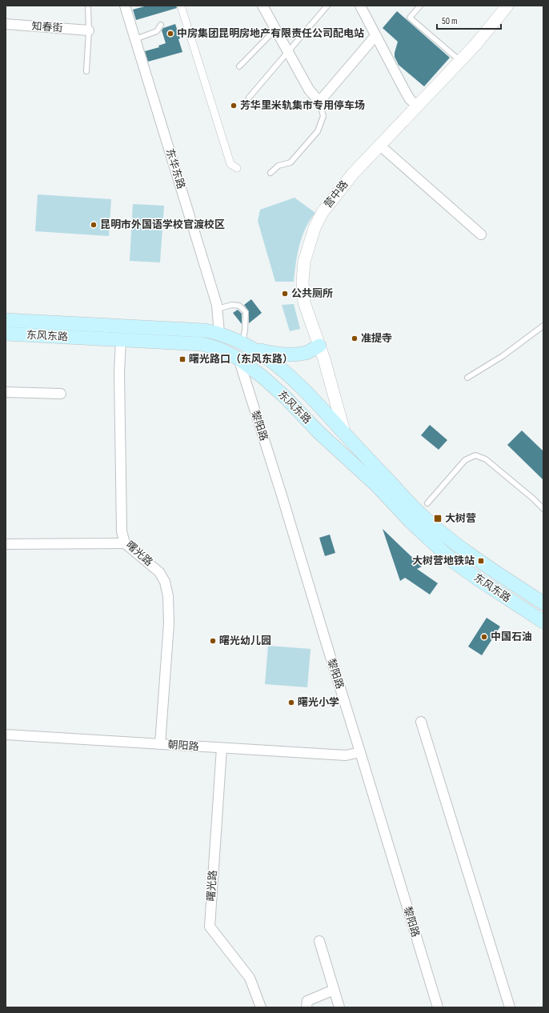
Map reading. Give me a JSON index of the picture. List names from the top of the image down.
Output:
{
  "streets": {
    "main road": ["东风东路"],
    "street": [
      "知春街",
      "东华东路",
      "营中路",
      "黎阳路",
      "曙光路",
      "朝阳路"
    ]
  },
  "crossings": [
    ["东华东路", "东风东路"],
    ["营中路", "东风东路"],
    ["东风东路", "黎阳路"],
    ["东风东路", "曙光路"],
    ["黎阳路", "朝阳路"],
    ["曙光路", "朝阳路"]
  ],
  "places": {
    "other": [
      "中房集团昆明房地产有限责任公司配电站",
      "芳华里米轨集市专用停车场",
      "昆明市外国语学校官渡校区",
      "公共厕所",
      "准提寺",
      "中国石油",
      "曙光幼儿园",
      "曙光小学"
    ],
    "transit": ["曙光路口（东风东路）", "大树营", "大树营地铁站"]
  },
  "scale_bar": "50 m"
}
